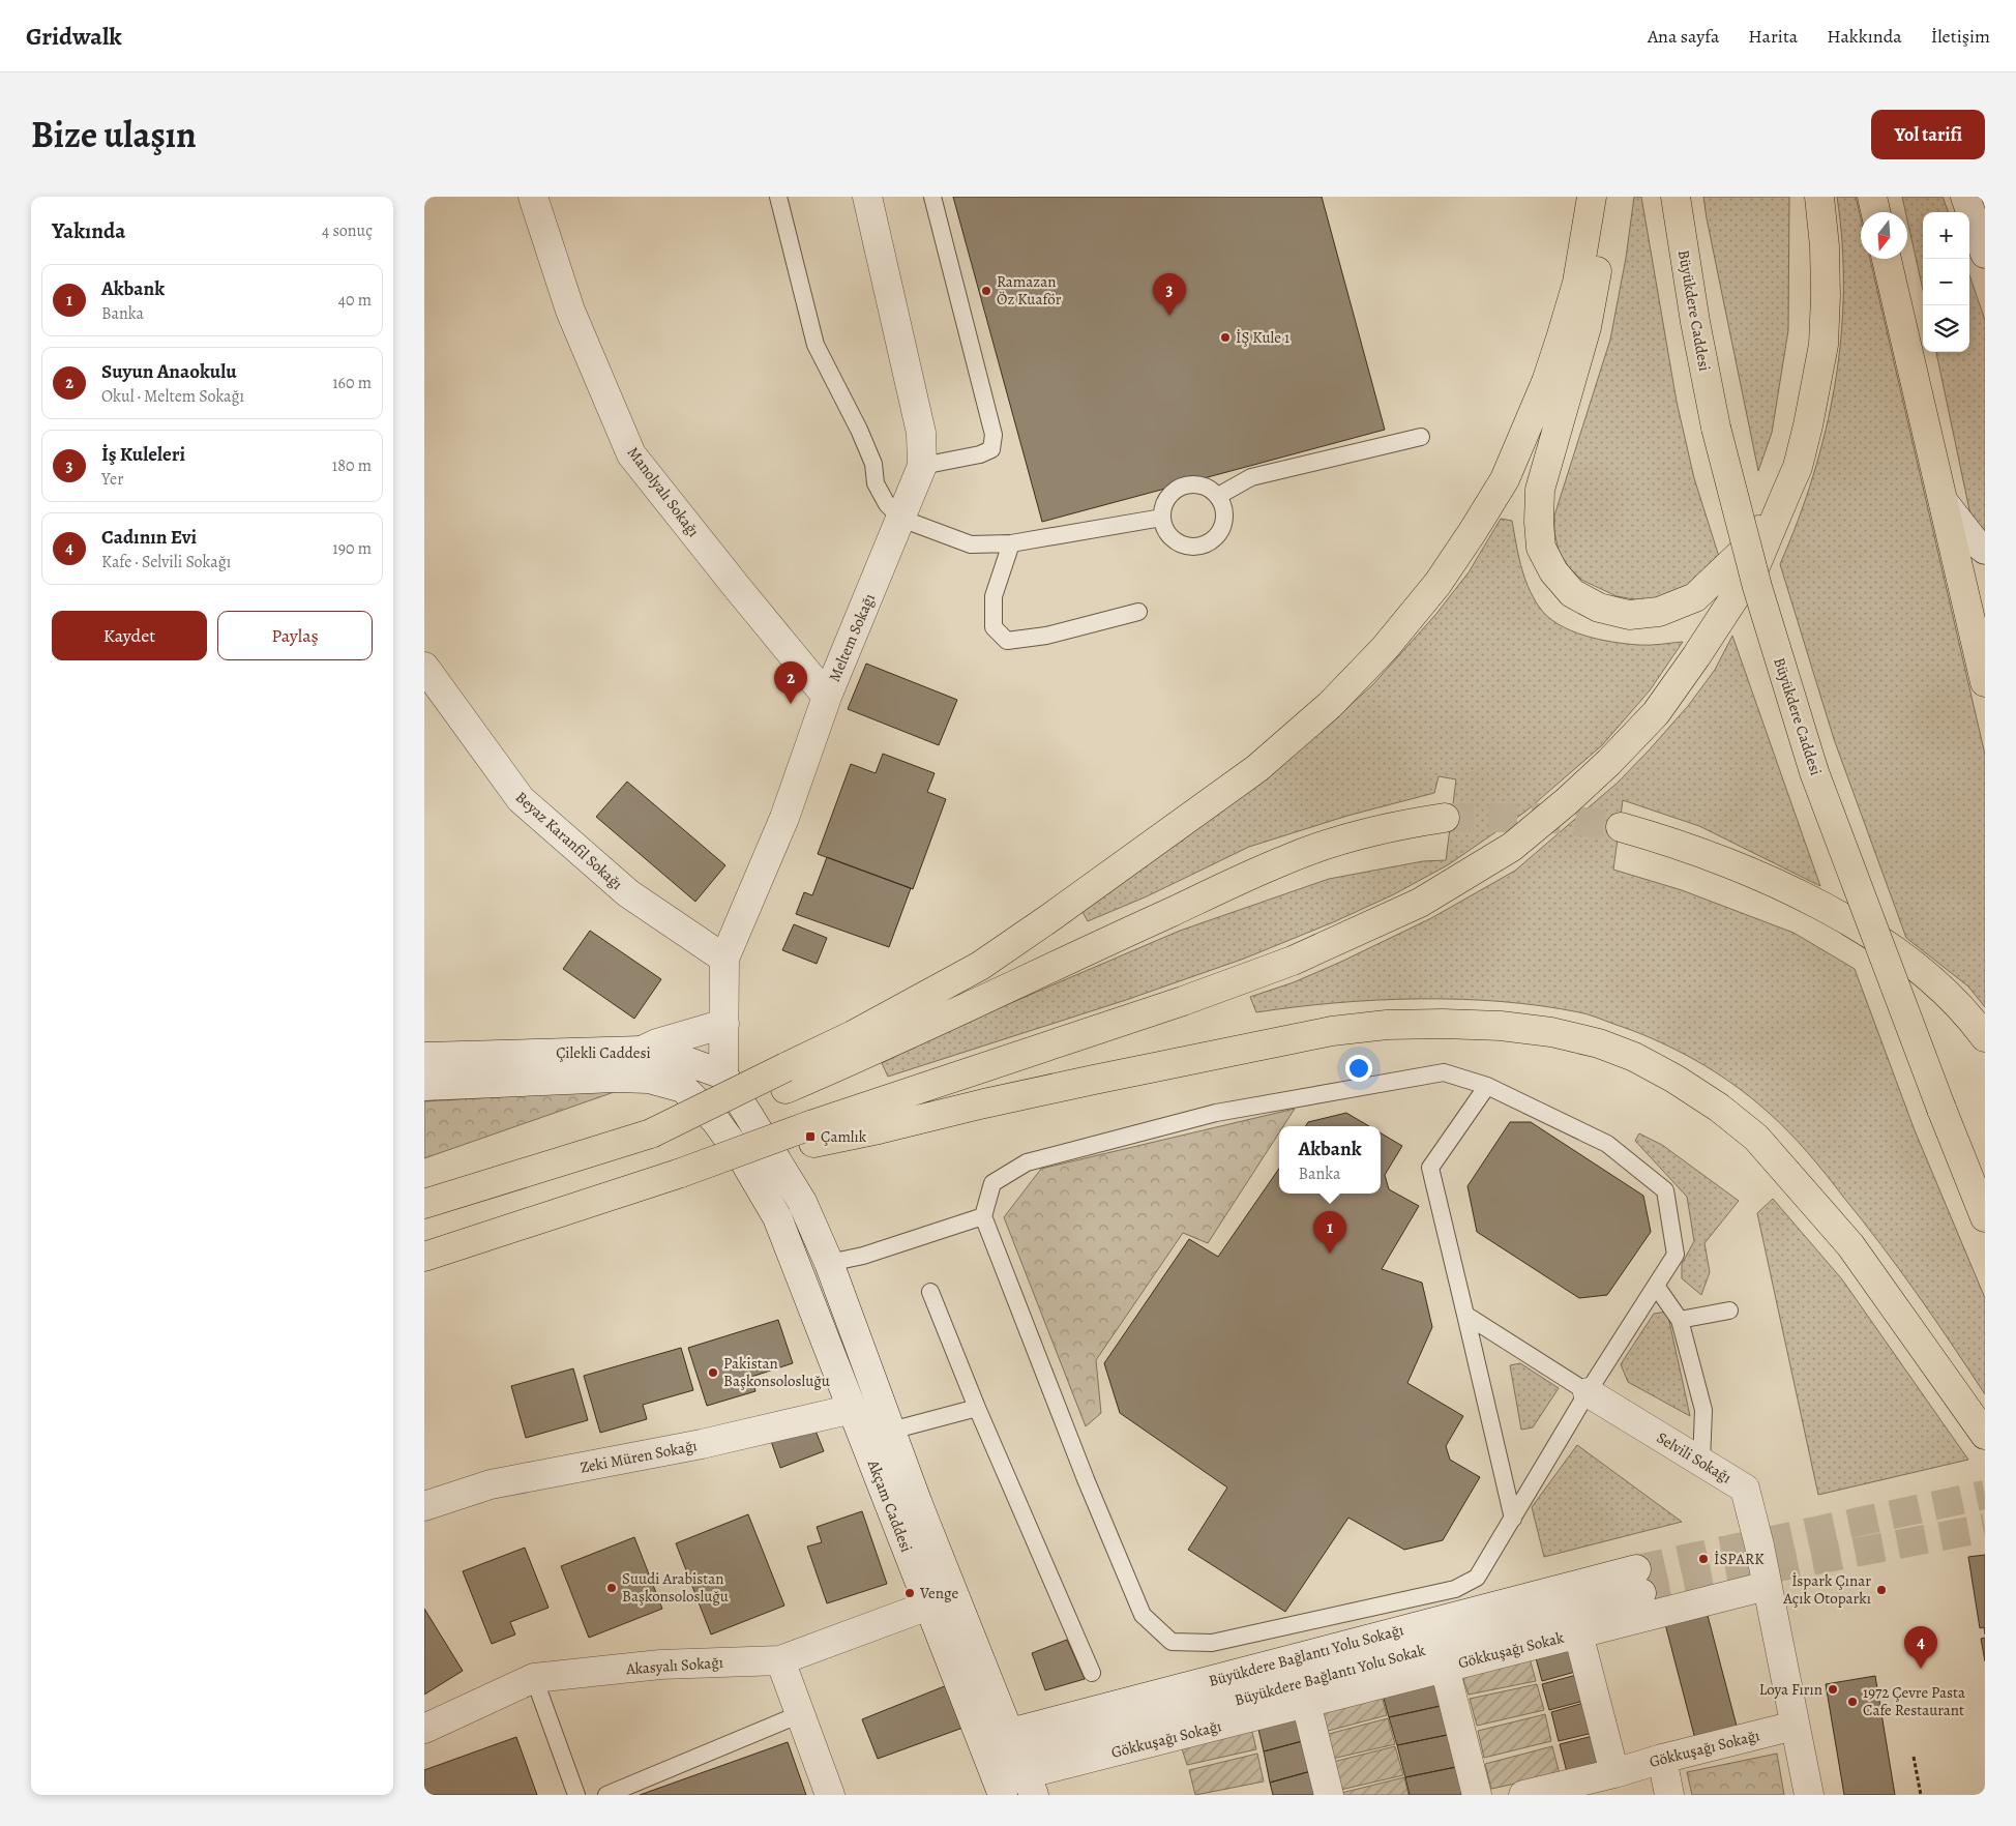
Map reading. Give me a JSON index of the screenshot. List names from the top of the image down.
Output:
{
  "streets": {
    "main road": ["Büyükdere Caddesi"],
    "street": [
      "Manolyalı Sokağı",
      "Meltem Sokağı",
      "Beyaz Karanfil Sokağı",
      "Çilekli Caddesi",
      "Zeki Müren Sokağı",
      "Selvili Sokağı",
      "Akçam Caddesi",
      "Gökkuşağı Sokak",
      "Akasyalı Sokağı",
      "Büyükdere Bağlantı Yolu Sokak",
      "Gökkuşağı Sokağı"
    ]
  },
  "crossings": [
    ["Manolyalı Sokağı", "Meltem Sokağı"],
    ["Meltem Sokağı", "Beyaz Karanfil Sokağı"],
    ["Meltem Sokağı", "Çilekli Caddesi"],
    ["Meltem Sokağı", "Akçam Caddesi"],
    ["Çilekli Caddesi", "Akçam Caddesi"],
    ["Zeki Müren Sokağı", "Akçam Caddesi"],
    ["Selvili Sokağı", "Gökkuşağı Sokak"],
    ["Selvili Sokağı", "Gökkuşağı Sokağı"],
    ["Akçam Caddesi", "Akasyalı Sokağı"],
    ["Akçam Caddesi", "Büyükdere Bağlantı Yolu Sokak"],
    ["Akçam Caddesi", "Gökkuşağı Sokağı"],
    ["Gökkuşağı Sokak", "Gökkuşağı Sokağı"],
    ["Büyükdere Bağlantı Yolu Sokak", "Gökkuşağı Sokağı"]
  ],
  "places": {
    "other": [
      "Ramazan Öz Kuaför",
      "İŞ Kule 1",
      "Pakistan Başkonsolosluğu",
      "İSPARK",
      "Suudi Arabistan Başkonsolosluğu",
      "İspark Çınar Açık Otoparkı",
      "Venge",
      "Loya Fırın",
      "1972 Çevre Pasta Cafe Restaurant"
    ],
    "transit": ["Çamlık"]
  },
  "north": "bottom",
  "page": {
    "header": "Gridwalk",
    "nav": [
      "Ana sayfa",
      "Harita",
      "Hakkında",
      "İletişim"
    ],
    "title": "Bize ulaşın",
    "buttons": [
      "Yol tarifi",
      ["Kaydet", "Paylaş"]
    ],
    "heading": ["Yakında", "4 sonuç"],
    "map_buttons": ["+", "−"],
    "list": [
      {
        "mark": "1",
        "name": "Akbank",
        "note": "Banka",
        "value": "40 m"
      },
      {
        "mark": "2",
        "name": "Suyun Anaokulu",
        "note": "Okul · Meltem Sokağı",
        "value": "160 m"
      },
      {
        "mark": "3",
        "name": "İş Kuleleri",
        "note": "Yer",
        "value": "180 m"
      },
      {
        "mark": "4",
        "name": "Cadının Evi",
        "note": "Kafe · Selvili Sokağı",
        "value": "190 m"
      }
    ],
    "pins": [
      "3",
      "2",
      "1",
      "4"
    ],
    "popup": ["Akbank", "Banka"]
  }
}
